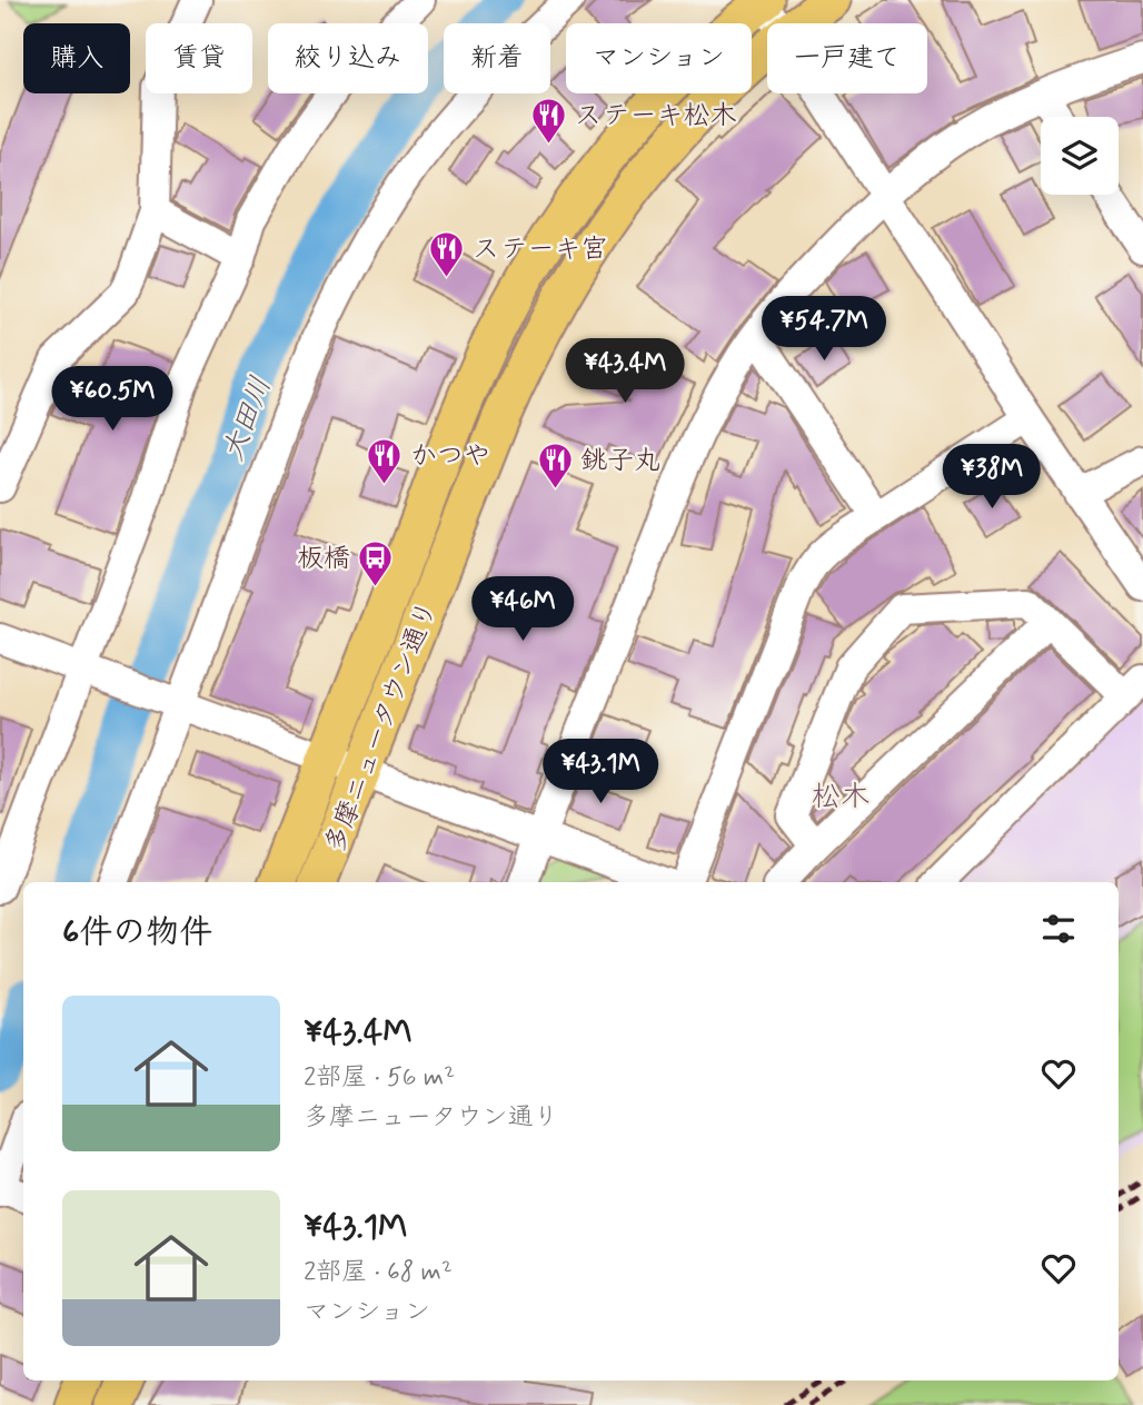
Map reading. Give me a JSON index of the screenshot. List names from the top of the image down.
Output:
{
  "streets": {
    "main road": ["多摩ニュータウン通り"]
  },
  "districts": ["松木"],
  "water": ["大田川"],
  "places": {
    "restaurant": [
      "ステーキ松木",
      "ステーキ宮",
      "かつや",
      "銚子丸"
    ],
    "bus stop": ["板橋"]
  },
  "page": {
    "chip": [
      "購入",
      "賃貸",
      "絞り込み",
      "新着",
      "マンション",
      "一戸建て"
    ],
    "price": [
      "¥54.7M",
      "¥43.4M",
      "¥60.5M",
      "¥38M",
      "¥46M",
      "¥43.1M"
    ],
    "heading": "6件の物件",
    "list": [
      {
        "name": "¥43.4M",
        "note": "2部屋 · 56 m² · 多摩ニュータウン通り"
      },
      {
        "name": "¥43.1M",
        "note": "2部屋 · 68 m² · マンション"
      }
    ]
  }
}
